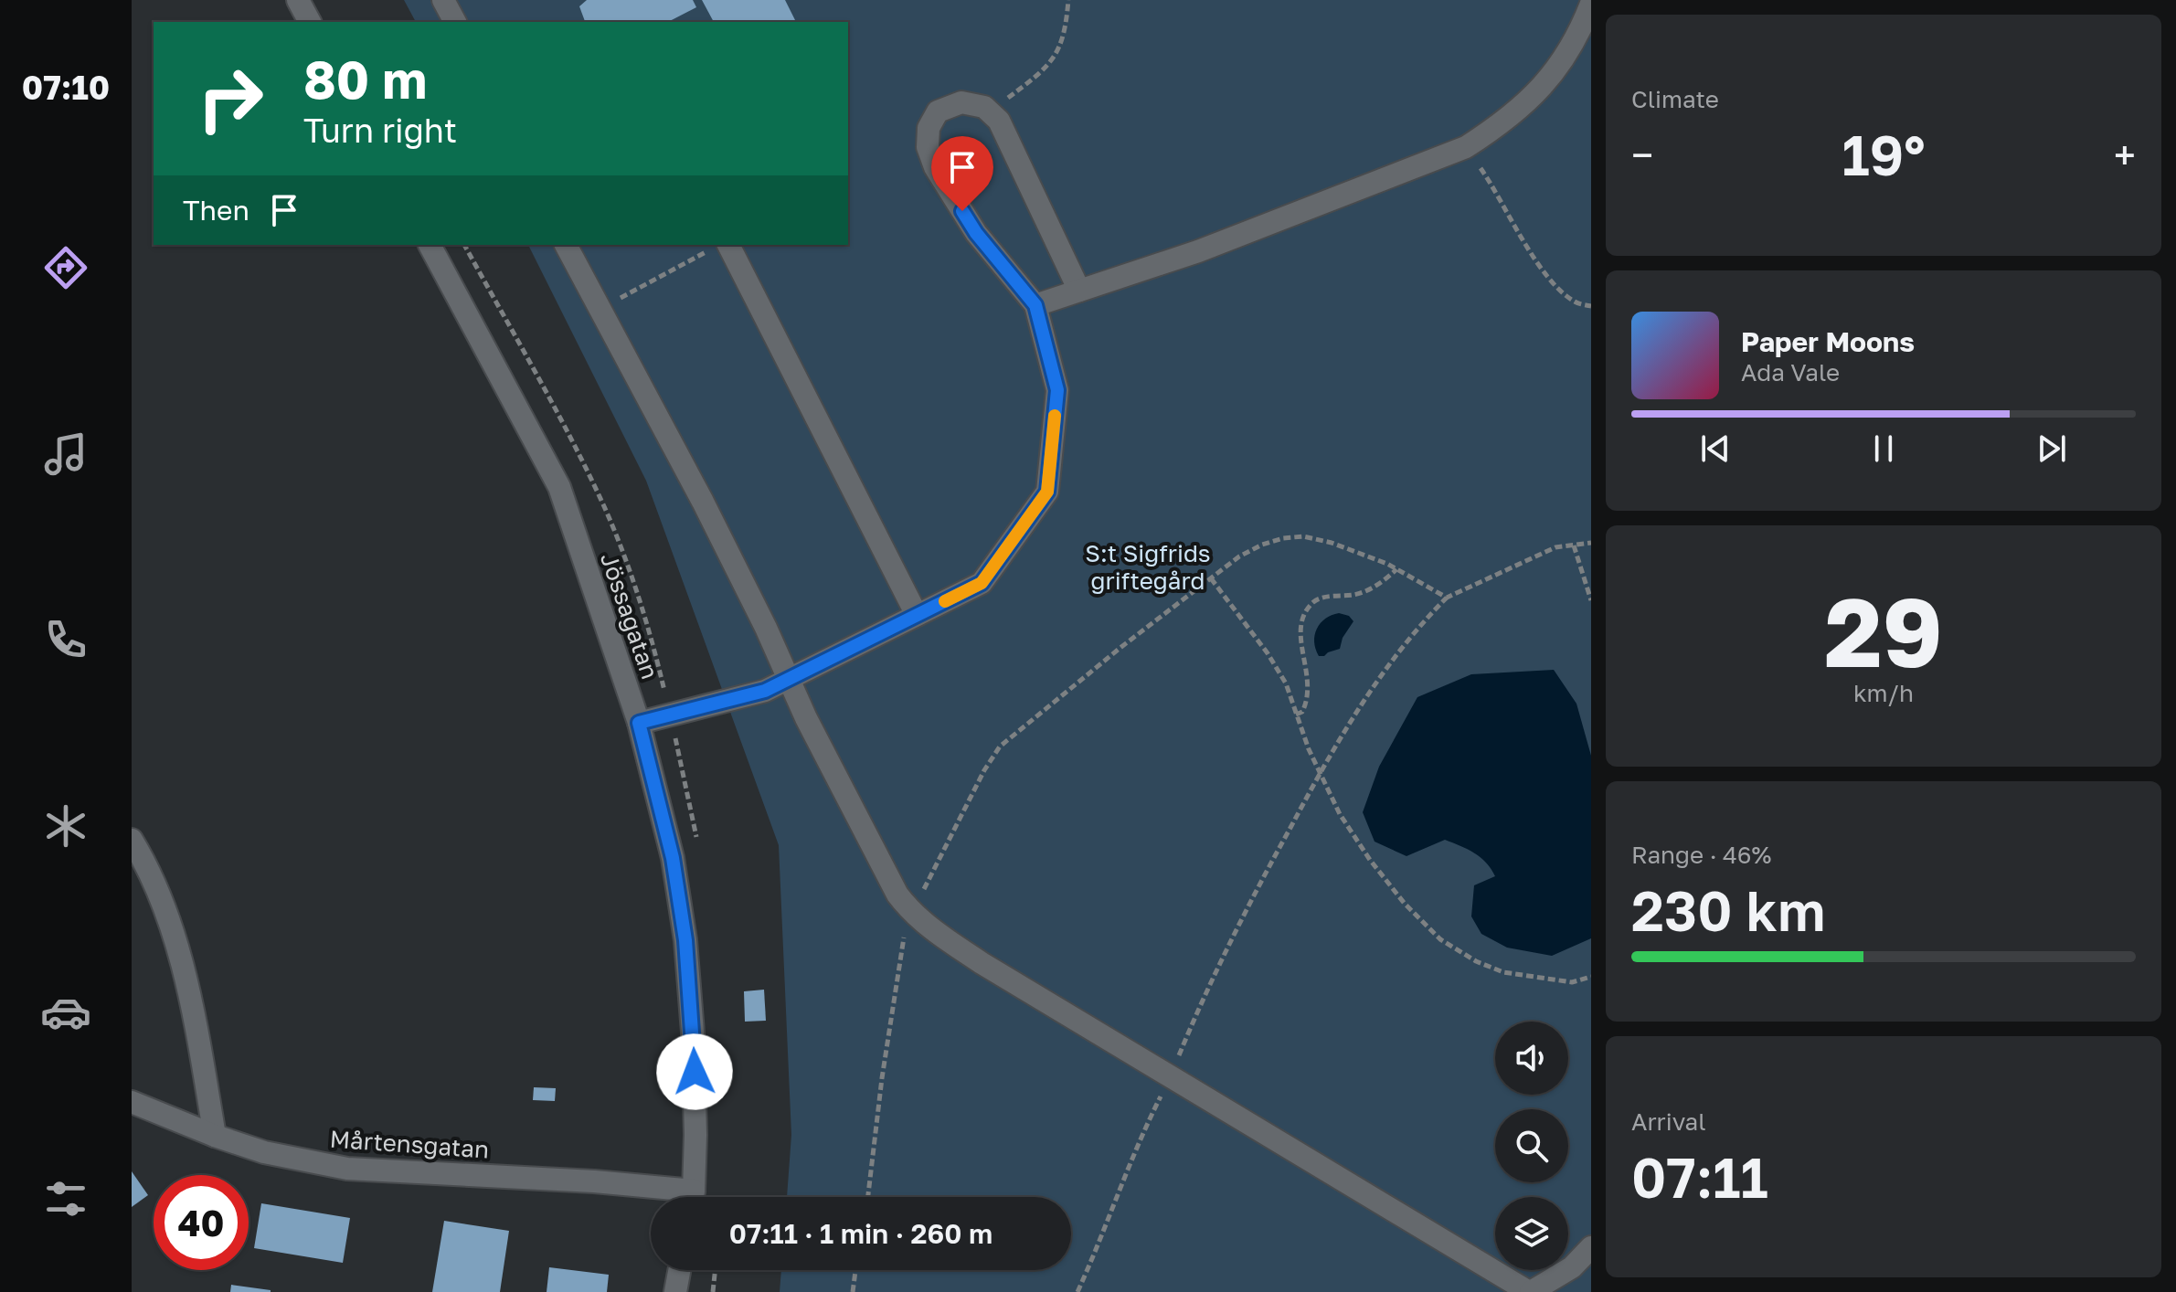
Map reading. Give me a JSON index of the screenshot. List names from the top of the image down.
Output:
{
  "streets": {
    "street": ["Jössagatan", "Mårtensgatan"]
  },
  "parks": ["S:t Sigfrids griftegård"],
  "page": {
    "tabs": "07:10",
    "tile": [
      "Climate",
      ["29", "km/h"],
      ["Range · 46%", "230 km"],
      ["Arrival", "07:11"]
    ],
    "turn": ["80 m", "Turn right"],
    "heat": ["−", "19°", "+"],
    "then": "Then",
    "song": ["Paper Moons", "Ada Vale"],
    "limit": "40",
    "trip": "07:11 · 1 min · 260 m"
  }
}
